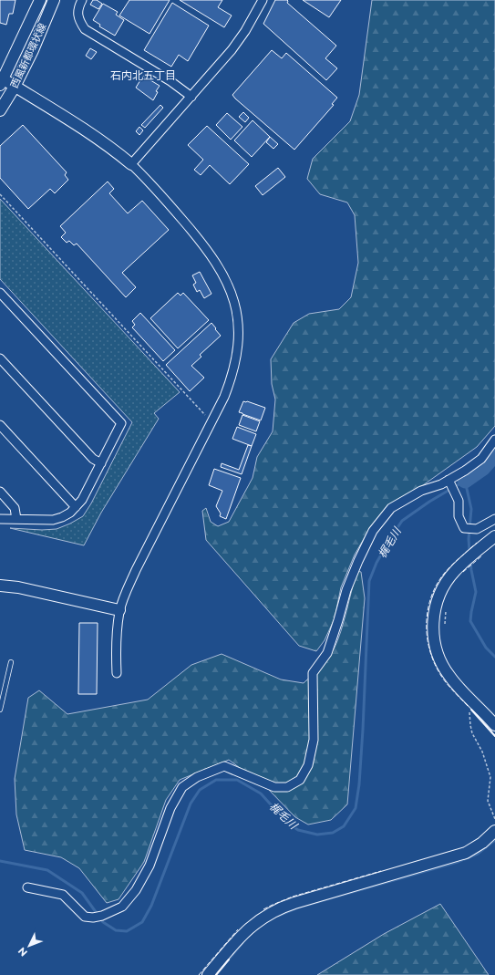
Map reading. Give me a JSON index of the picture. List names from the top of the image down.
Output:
{
  "streets": {
    "street": ["西風新都環状線"]
  },
  "districts": ["石内北五丁目"],
  "water": ["梶毛川"],
  "north": "bottom left"
}
